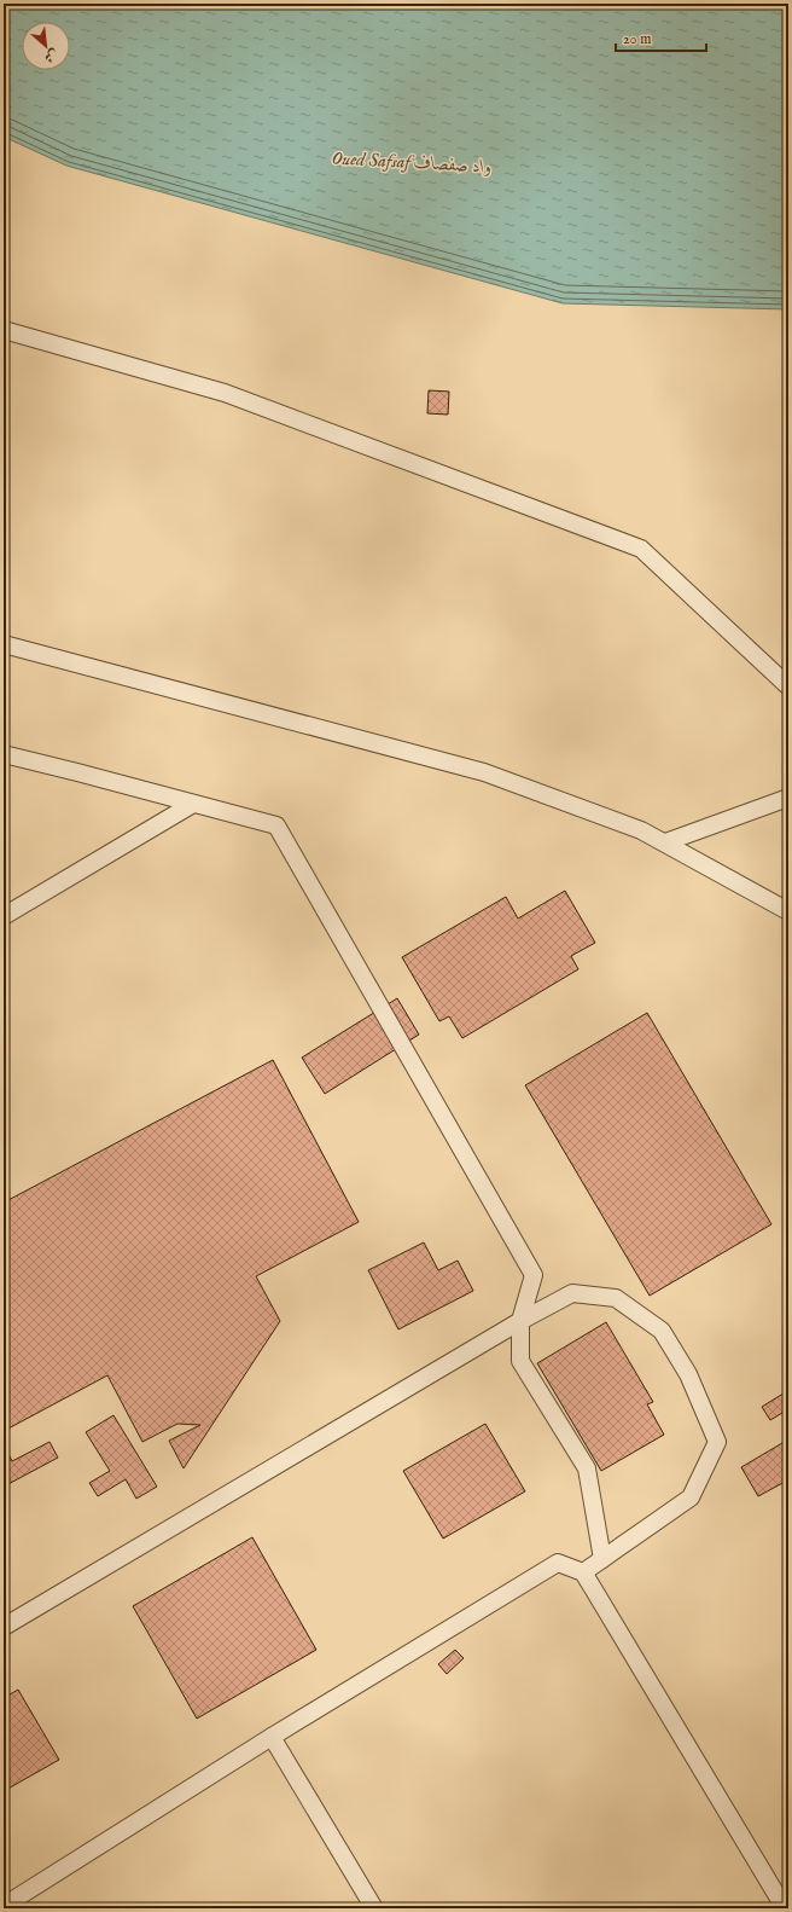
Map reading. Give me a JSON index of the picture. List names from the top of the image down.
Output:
{
  "water": ["Oued Safsaf واد صفصاف"],
  "scale_bar": "20 m",
  "north": "bottom right"
}
